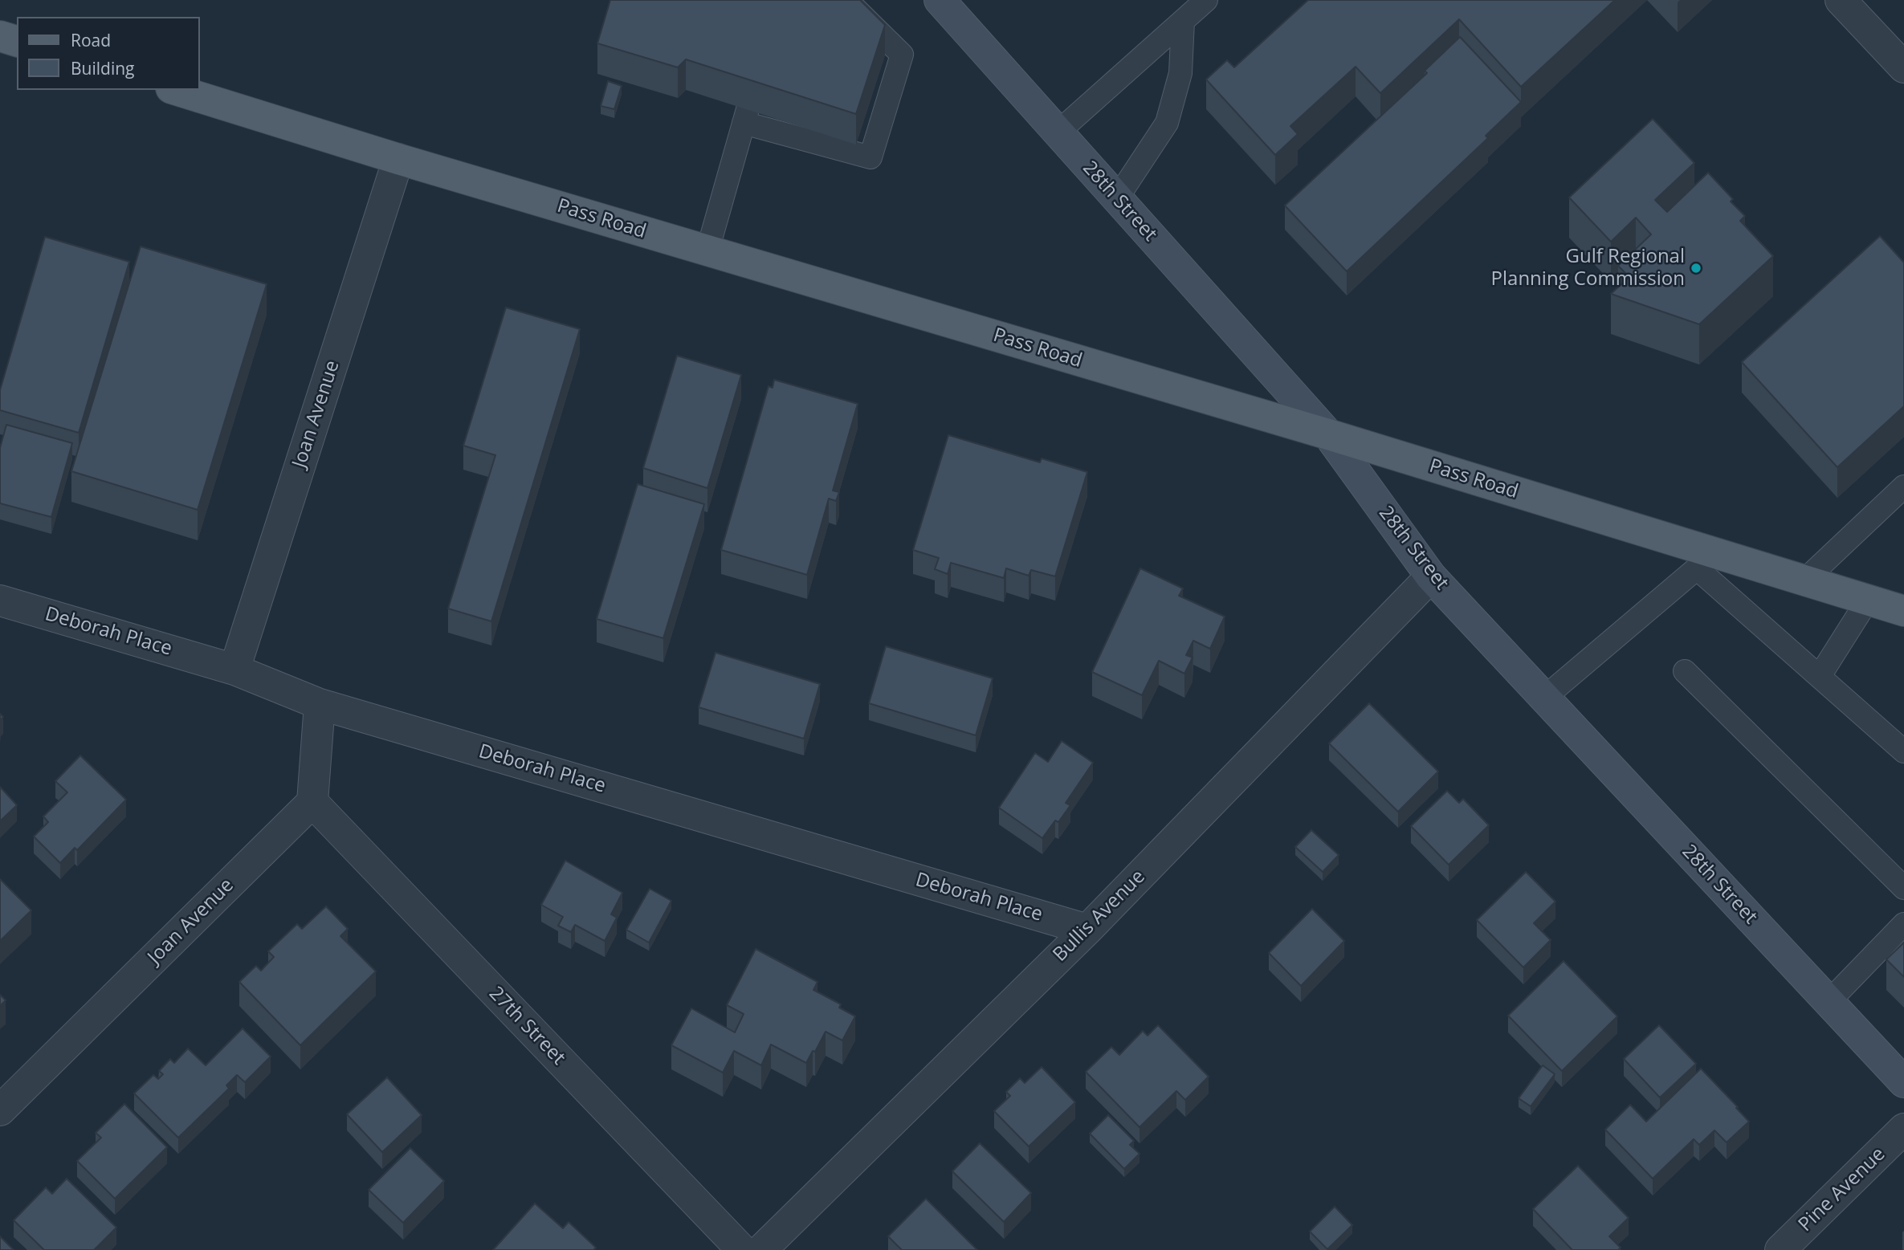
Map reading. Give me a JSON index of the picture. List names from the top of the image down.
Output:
{
  "streets": {
    "main road": ["Pass Road"],
    "street": [
      "28th Street",
      "Joan Avenue",
      "Deborah Place",
      "Bullis Avenue",
      "27th Street",
      "Pine Avenue"
    ]
  },
  "crossings": [
    ["28th Street", "Pass Road"],
    ["28th Street", "Bullis Avenue"],
    ["Pass Road", "Joan Avenue"],
    ["Joan Avenue", "Deborah Place"],
    ["Joan Avenue", "27th Street"],
    ["Deborah Place", "Bullis Avenue"]
  ],
  "places": ["Gulf Regional Planning Commission"],
  "legend": ["Road", "Building"]
}
